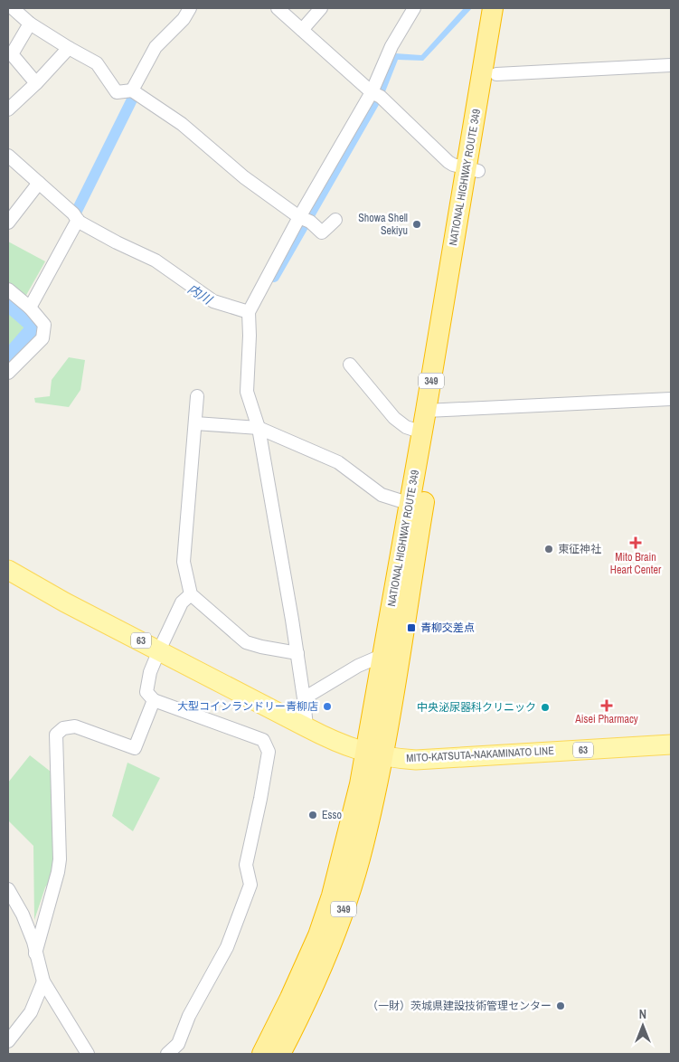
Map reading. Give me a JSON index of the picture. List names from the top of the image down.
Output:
{
  "streets": {
    "highway": ["NATIONAL HIGHWAY ROUTE 349", "349"],
    "main road": ["63", "MITO-KATSUTA-NAKAMINATO LINE"]
  },
  "crossings": [
    ["NATIONAL HIGHWAY ROUTE 349", "MITO-KATSUTA-NAKAMINATO LINE"]
  ],
  "water": ["内川"],
  "places": {
    "other": [
      "Showa Shell Sekiyu",
      "東征神社",
      "大型コインランドリー青柳店",
      "中央泌尿器科クリニック",
      "Esso",
      "（一財）茨城県建設技術管理センター"
    ],
    "health": ["Mito Brain Heart Center", "Aisei Pharmacy"],
    "transit": ["青柳交差点"]
  },
  "north": "top"
}
